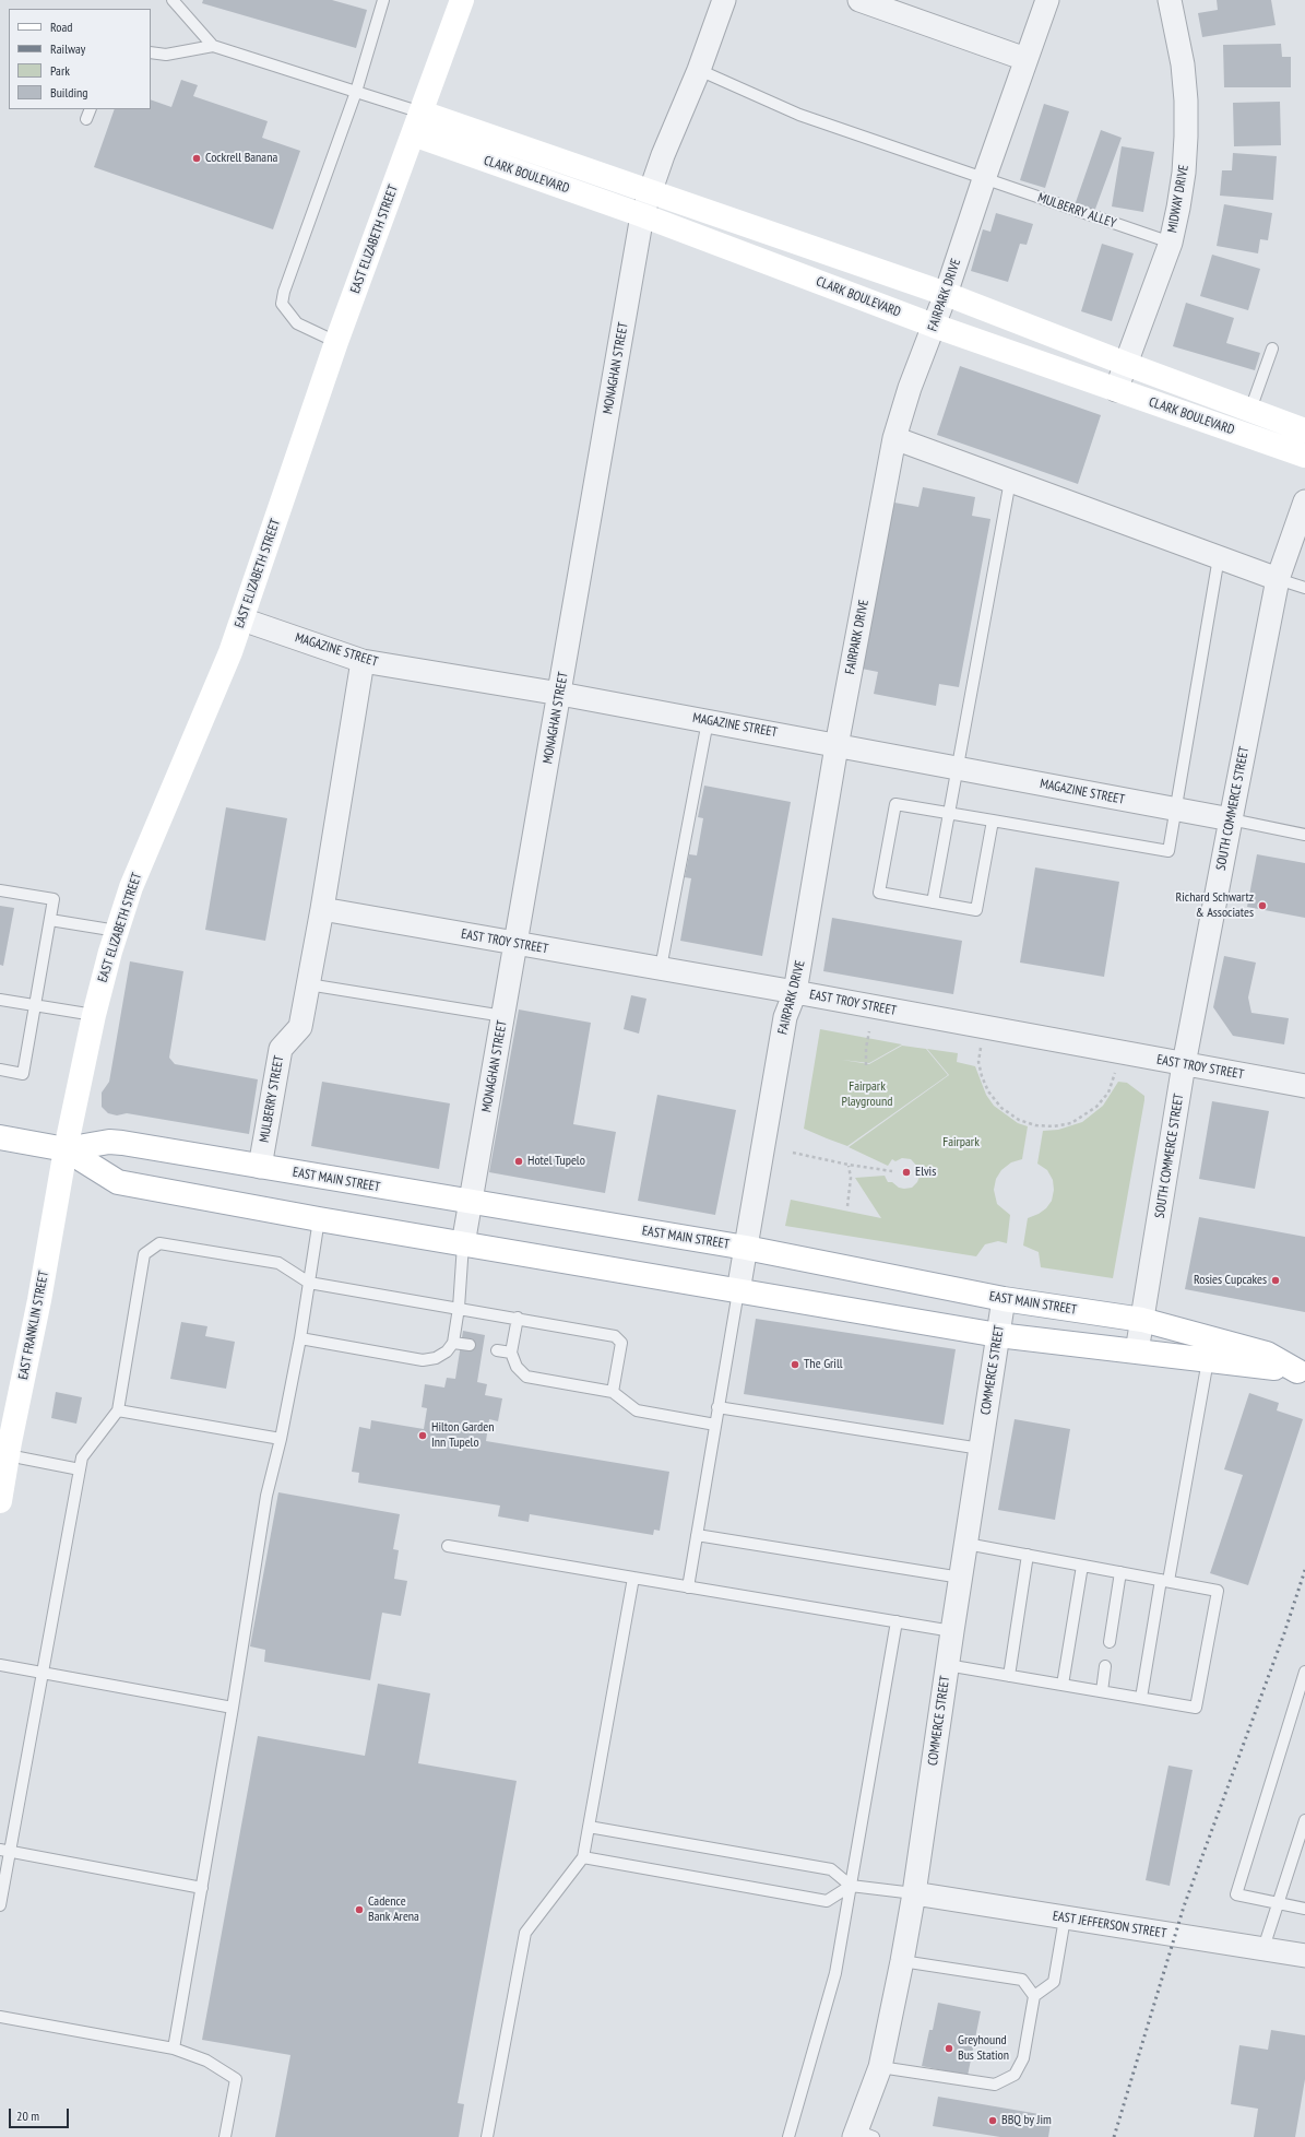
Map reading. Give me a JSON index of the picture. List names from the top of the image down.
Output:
{
  "streets": {
    "street": [
      "CLARK BOULEVARD",
      "MIDWAY DRIVE",
      "EAST ELIZABETH STREET",
      "FAIRPARK DRIVE",
      "MONAGHAN STREET",
      "MAGAZINE STREET",
      "SOUTH COMMERCE STREET",
      "EAST TROY STREET",
      "MULBERRY STREET",
      "EAST MAIN STREET",
      "EAST FRANKLIN STREET",
      "COMMERCE STREET",
      "EAST JEFFERSON STREET"
    ],
    "lane": ["MULBERRY ALLEY"]
  },
  "crossings": [
    ["CLARK BOULEVARD", "MIDWAY DRIVE"],
    ["CLARK BOULEVARD", "EAST ELIZABETH STREET"],
    ["CLARK BOULEVARD", "FAIRPARK DRIVE"],
    ["CLARK BOULEVARD", "MONAGHAN STREET"],
    ["MIDWAY DRIVE", "MULBERRY ALLEY"],
    ["MULBERRY ALLEY", "FAIRPARK DRIVE"],
    ["MULBERRY ALLEY", "MONAGHAN STREET"],
    ["EAST ELIZABETH STREET", "MAGAZINE STREET"],
    ["EAST ELIZABETH STREET", "EAST MAIN STREET"],
    ["EAST ELIZABETH STREET", "EAST FRANKLIN STREET"],
    ["FAIRPARK DRIVE", "MAGAZINE STREET"],
    ["FAIRPARK DRIVE", "EAST TROY STREET"],
    ["FAIRPARK DRIVE", "EAST MAIN STREET"],
    ["MONAGHAN STREET", "MAGAZINE STREET"],
    ["MONAGHAN STREET", "EAST TROY STREET"],
    ["MONAGHAN STREET", "EAST MAIN STREET"],
    ["MAGAZINE STREET", "SOUTH COMMERCE STREET"],
    ["MAGAZINE STREET", "MULBERRY STREET"],
    ["SOUTH COMMERCE STREET", "EAST TROY STREET"],
    ["SOUTH COMMERCE STREET", "EAST MAIN STREET"],
    ["EAST TROY STREET", "MULBERRY STREET"],
    ["MULBERRY STREET", "EAST MAIN STREET"],
    ["EAST MAIN STREET", "EAST FRANKLIN STREET"],
    ["EAST MAIN STREET", "COMMERCE STREET"],
    ["COMMERCE STREET", "EAST JEFFERSON STREET"]
  ],
  "parks": ["Fairpark Playground", "Fairpark"],
  "places": [
    "Cockrell Banana",
    "Richard Schwartz & Associates",
    "Hotel Tupelo",
    "Elvis",
    "Rosies Cupcakes",
    "The Grill",
    "Hilton Garden Inn Tupelo",
    "Cadence Bank Arena",
    "Greyhound Bus Station",
    "BBQ by Jim"
  ],
  "legend": [
    "Road",
    "Railway",
    "Park",
    "Building"
  ],
  "scale_bar": "20 m"
}
